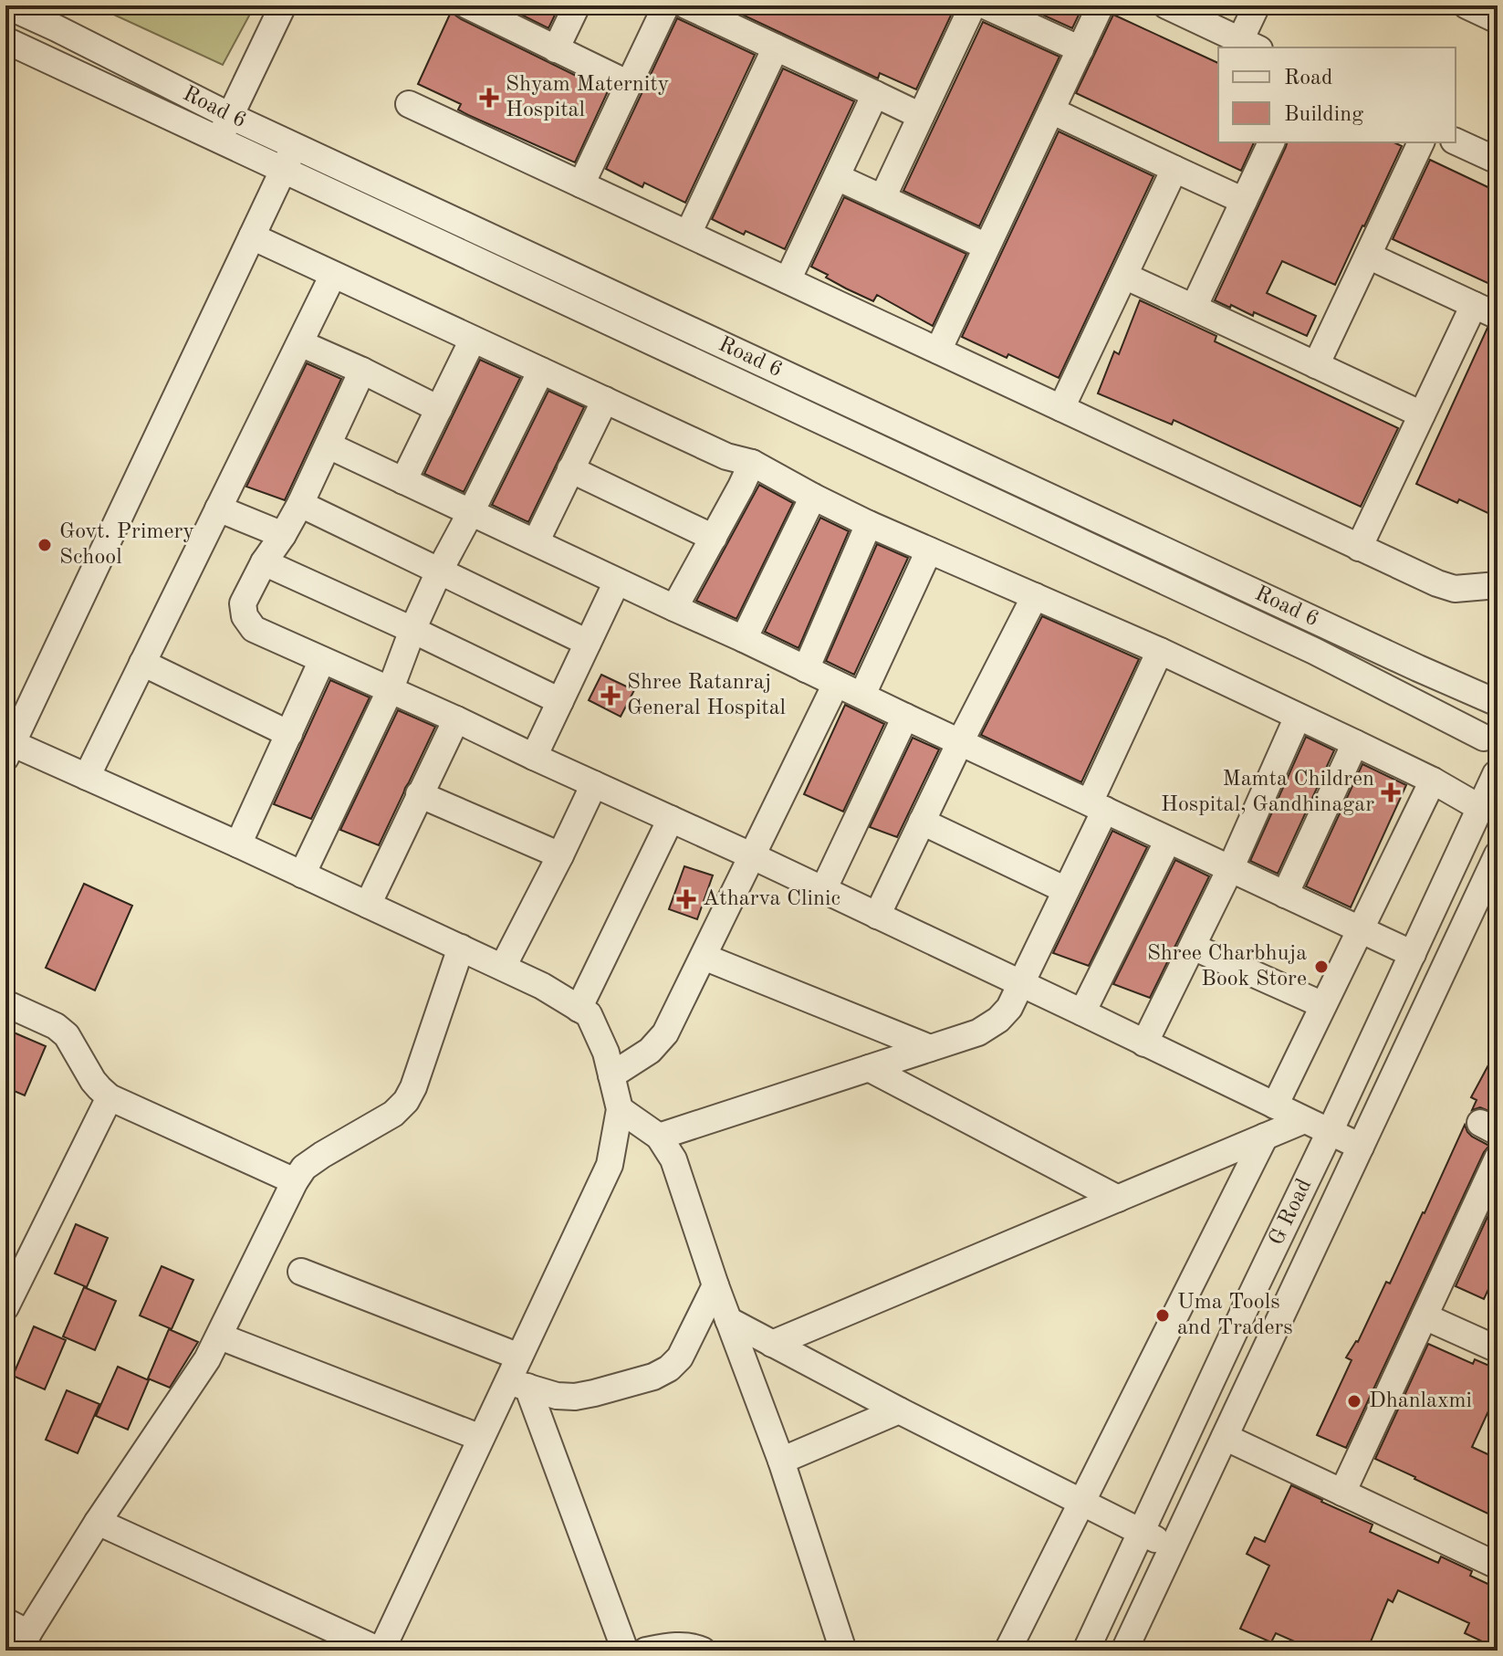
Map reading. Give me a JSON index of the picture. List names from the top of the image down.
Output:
{
  "streets": {
    "street": ["Road 6", "G Road"]
  },
  "places": {
    "health": [
      "Shyam Maternity Hospital",
      "Shree Ratanraj General Hospital",
      "Mamta Children Hospital, Gandhinagar",
      "Atharva Clinic"
    ],
    "other": [
      "Govt. Primery School",
      "Shree Charbhuja Book Store",
      "Uma Tools and Traders",
      "Dhanlaxmi"
    ]
  },
  "legend": ["Road", "Building"]
}
